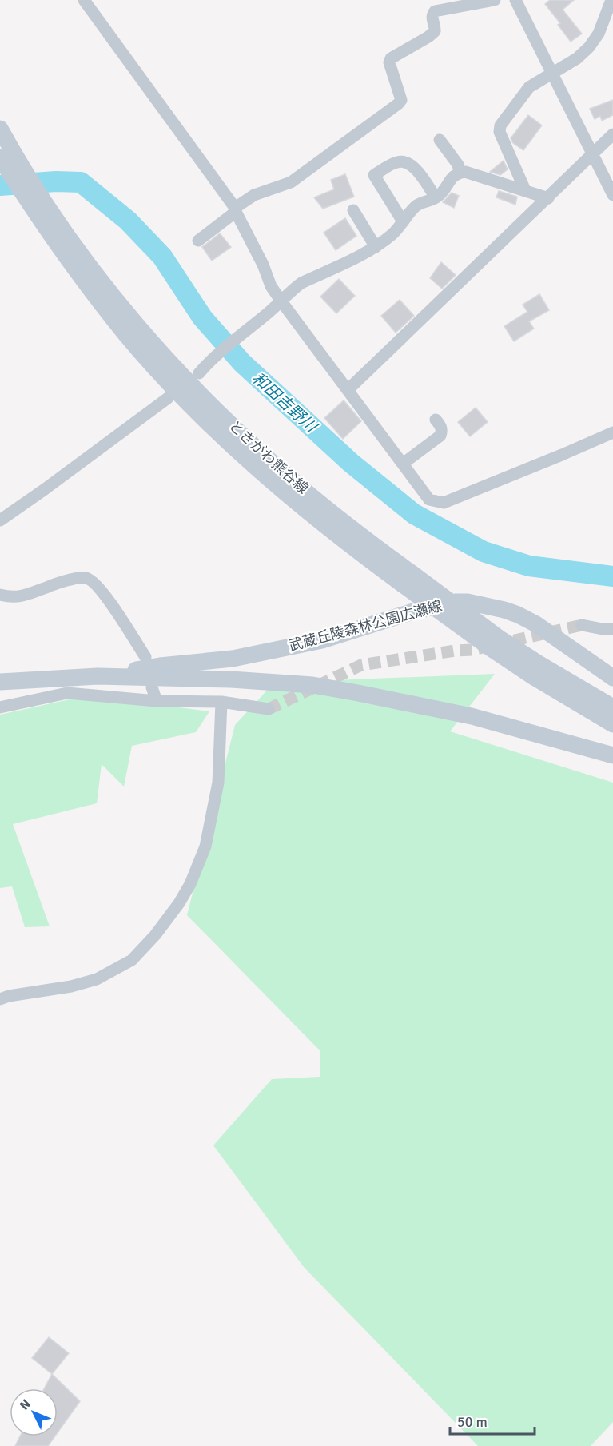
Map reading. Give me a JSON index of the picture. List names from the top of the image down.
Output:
{
  "streets": {
    "main road": ["ときがわ熊谷線", "武蔵丘陵森林公園広瀬線"]
  },
  "water": ["和田吉野川"],
  "scale_bar": "50 m",
  "north": "top left"
}
